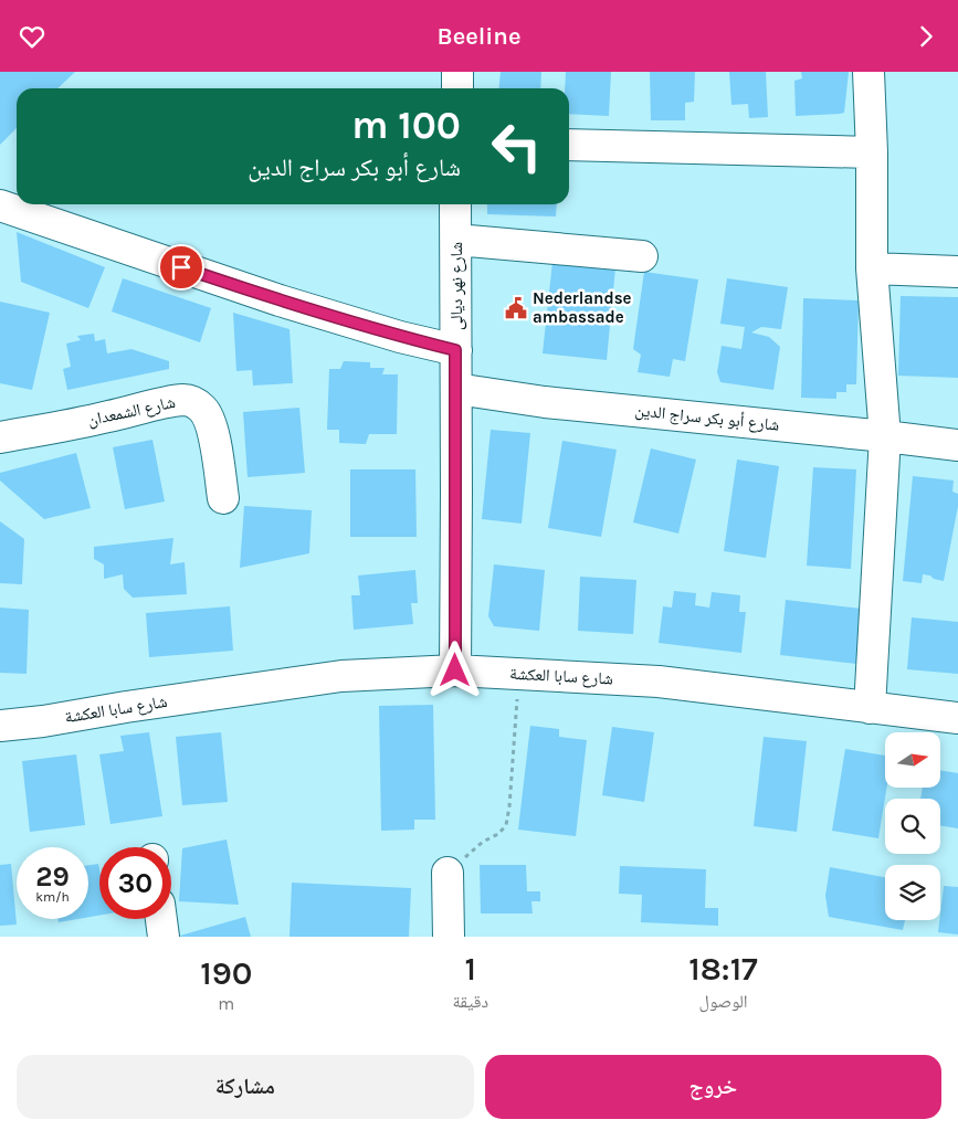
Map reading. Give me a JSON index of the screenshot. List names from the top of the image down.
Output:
{
  "streets": {
    "street": [
      "شارع نهر ديالى",
      "شارع الشمعدان",
      "شارع أبو بكر سراج الدين",
      "شارع سابا العكشة"
    ]
  },
  "crossings": [
    ["شارع نهر ديالى", "شارع أبو بكر سراج الدين"],
    ["شارع نهر ديالى", "شارع سابا العكشة"]
  ],
  "places": {
    "public building": ["Nederlandse ambassade"]
  },
  "north": "right",
  "page": {
    "header": "Beeline",
    "turn": ["100 m", "شارع أبو بكر سراج الدين"],
    "speed": "29 km/h",
    "limit": "30",
    "eta": [
      "18:17",
      "الوصول",
      "1",
      "دقيقة",
      "190",
      "m"
    ],
    "buttons": ["خروج", "مشاركة"]
  }
}
